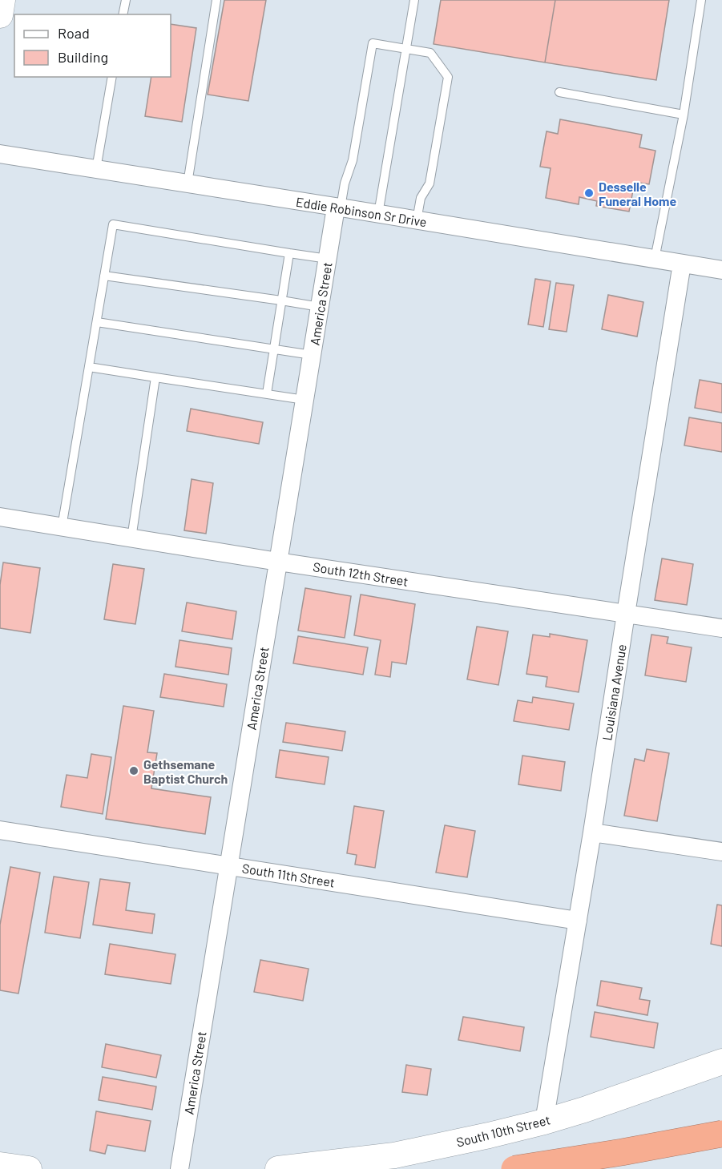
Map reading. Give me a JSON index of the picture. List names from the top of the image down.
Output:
{
  "streets": {
    "main road": ["South 10th Street"],
    "street": [
      "Eddie Robinson Sr Drive",
      "America Street",
      "South 12th Street",
      "Louisiana Avenue",
      "South 11th Street"
    ]
  },
  "crossings": [
    ["Eddie Robinson Sr Drive", "America Street"],
    ["Eddie Robinson Sr Drive", "Louisiana Avenue"],
    ["America Street", "South 12th Street"],
    ["America Street", "South 11th Street"],
    ["South 12th Street", "Louisiana Avenue"],
    ["Louisiana Avenue", "South 11th Street"],
    ["Louisiana Avenue", "South 10th Street"]
  ],
  "places": ["Desselle Funeral Home", "Gethsemane Baptist Church"],
  "legend": ["Road", "Building"]
}
